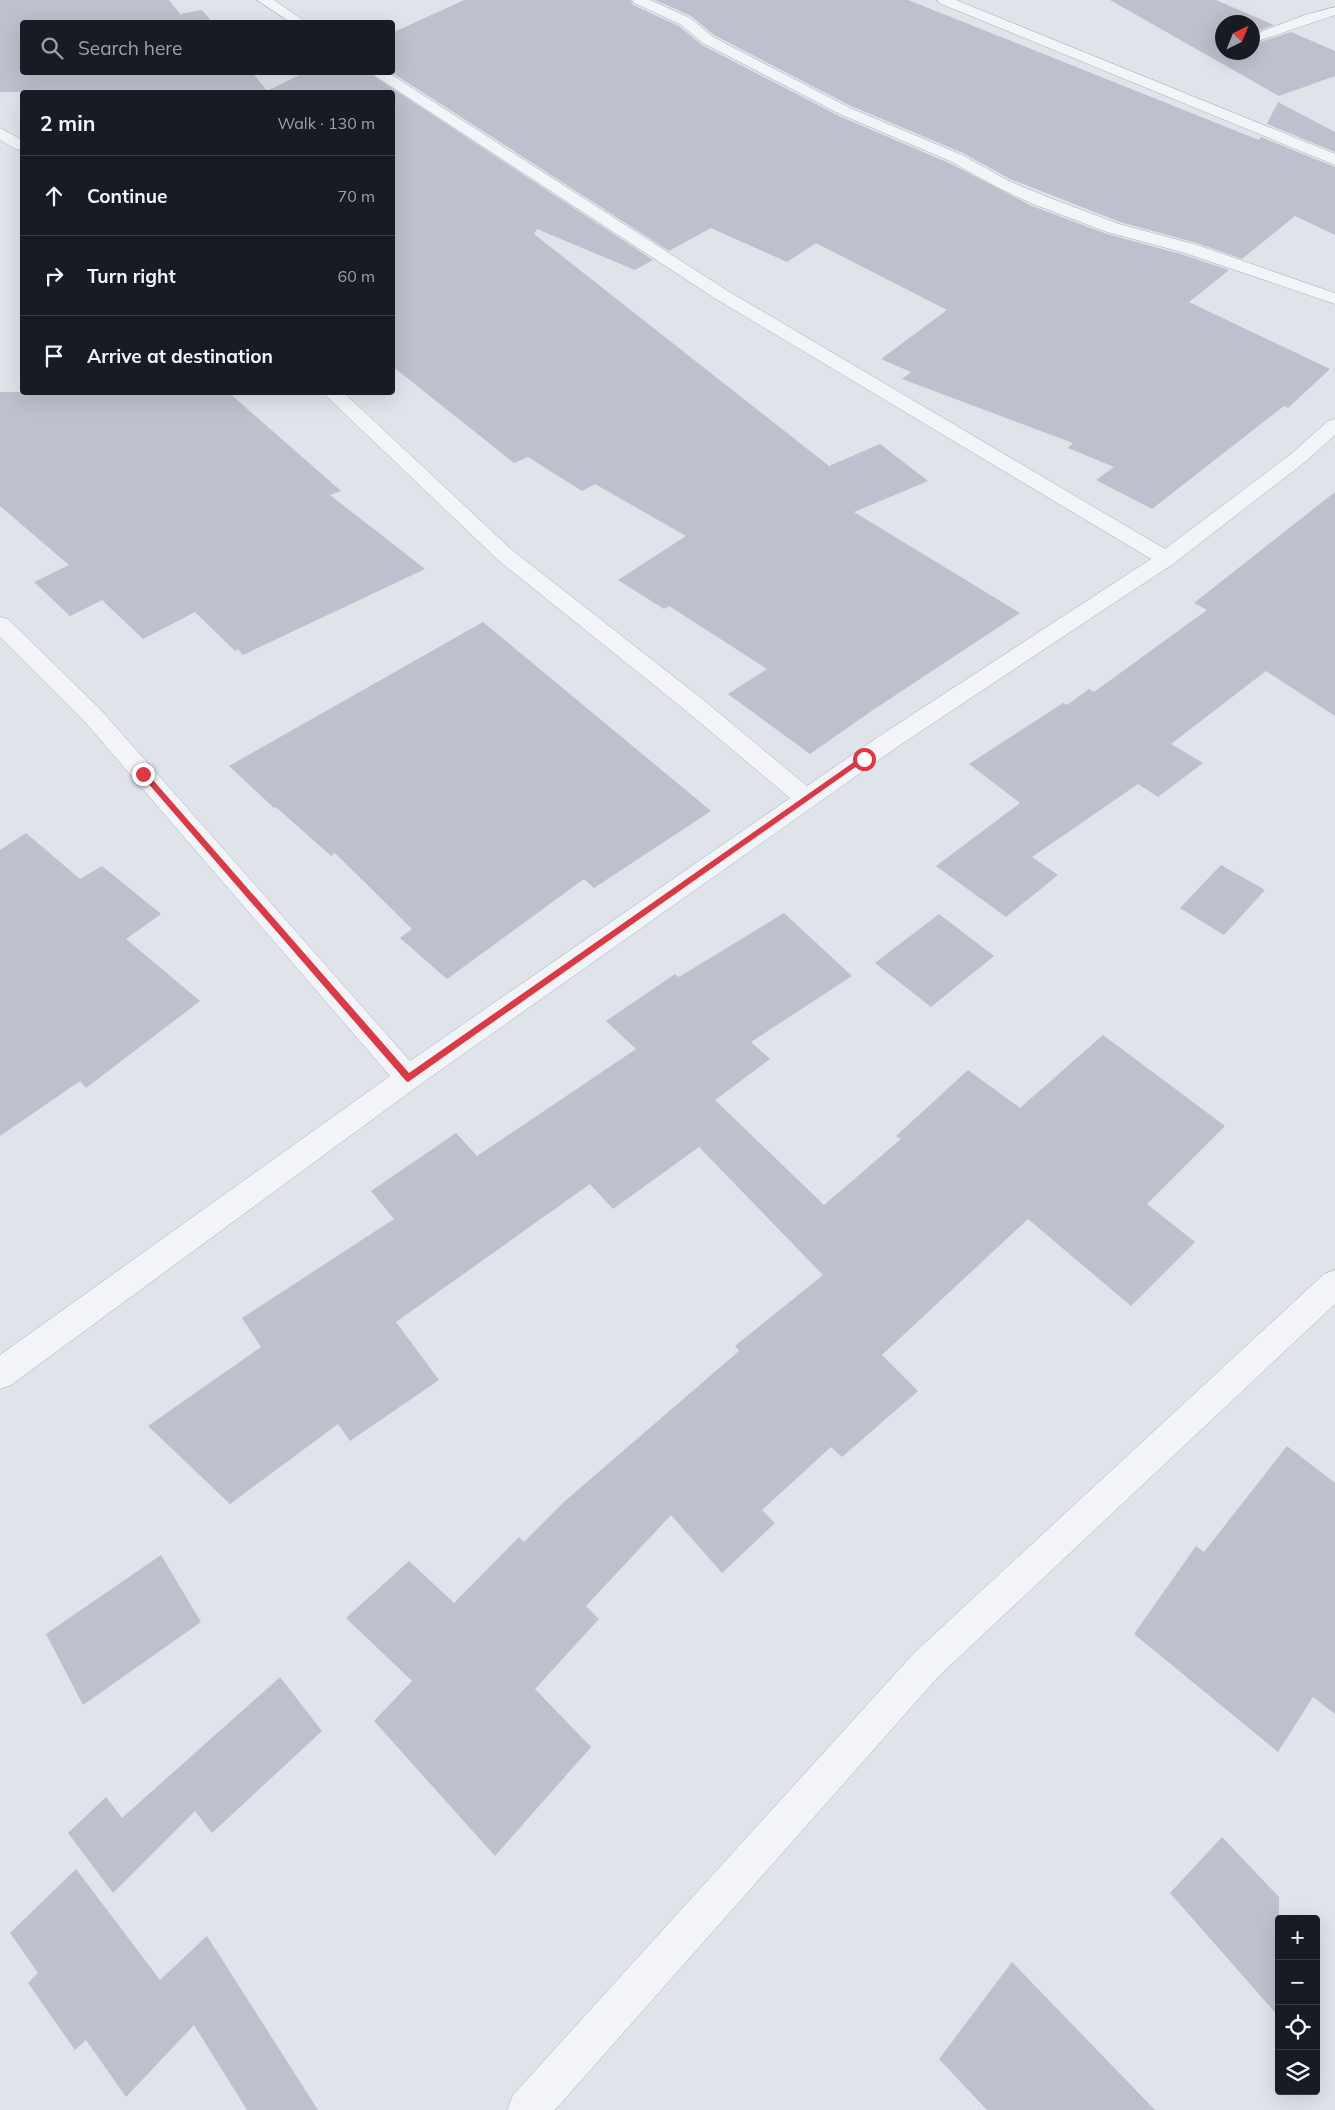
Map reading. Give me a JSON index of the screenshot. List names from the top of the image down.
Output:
{
  "north": "top right",
  "page": {
    "search": "Search here",
    "heading": ["2 min", "Walk · 130 m"],
    "list": [
      ["Continue", "70 m"],
      ["Turn right", "60 m"],
      "Arrive at destination"
    ],
    "map_buttons": ["+", "−"]
  }
}
